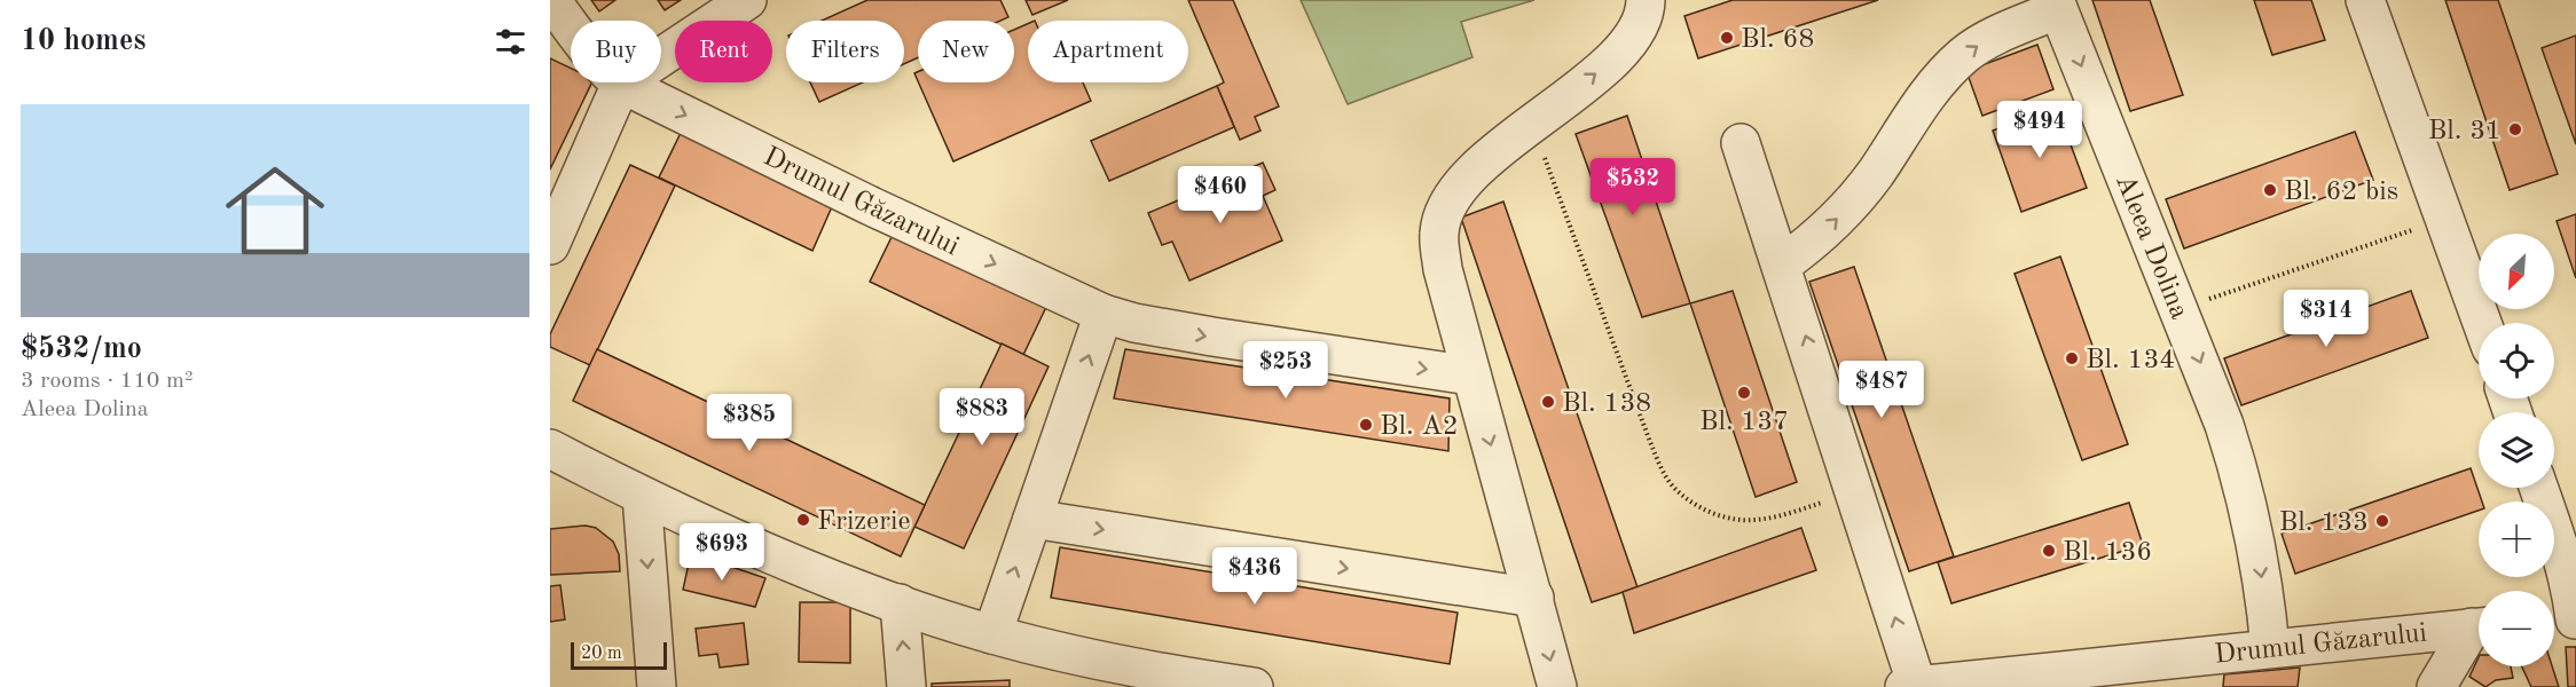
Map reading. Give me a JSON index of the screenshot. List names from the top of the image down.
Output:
{
  "streets": {
    "street": ["Drumul Găzarului", "Aleea Dolina"]
  },
  "crossings": [
    ["Drumul Găzarului", "Aleea Dolina"]
  ],
  "places": [
    "Bl. 68",
    "Bl. 31",
    "Bl. 62 bis",
    "Bl. 134",
    "Bl. 137",
    "Bl. 138",
    "Bl. A2",
    "Frizerie",
    "Bl. 133",
    "Bl. 136"
  ],
  "scale_bar": "20 m",
  "north": "bottom left",
  "page": {
    "heading": "10 homes",
    "chip": [
      "Buy",
      "Rent",
      "Filters",
      "New",
      "Apartment"
    ],
    "list": [
      {
        "name": "$532/mo",
        "note": "3 rooms · 110 m² · Aleea Dolina"
      }
    ],
    "price": [
      "$494",
      "$532",
      "$460",
      "$314",
      "$253",
      "$487",
      "$883",
      "$385",
      "$693",
      "$436"
    ],
    "map_buttons": ["+", "−"],
    "scale": "20 m"
  }
}
